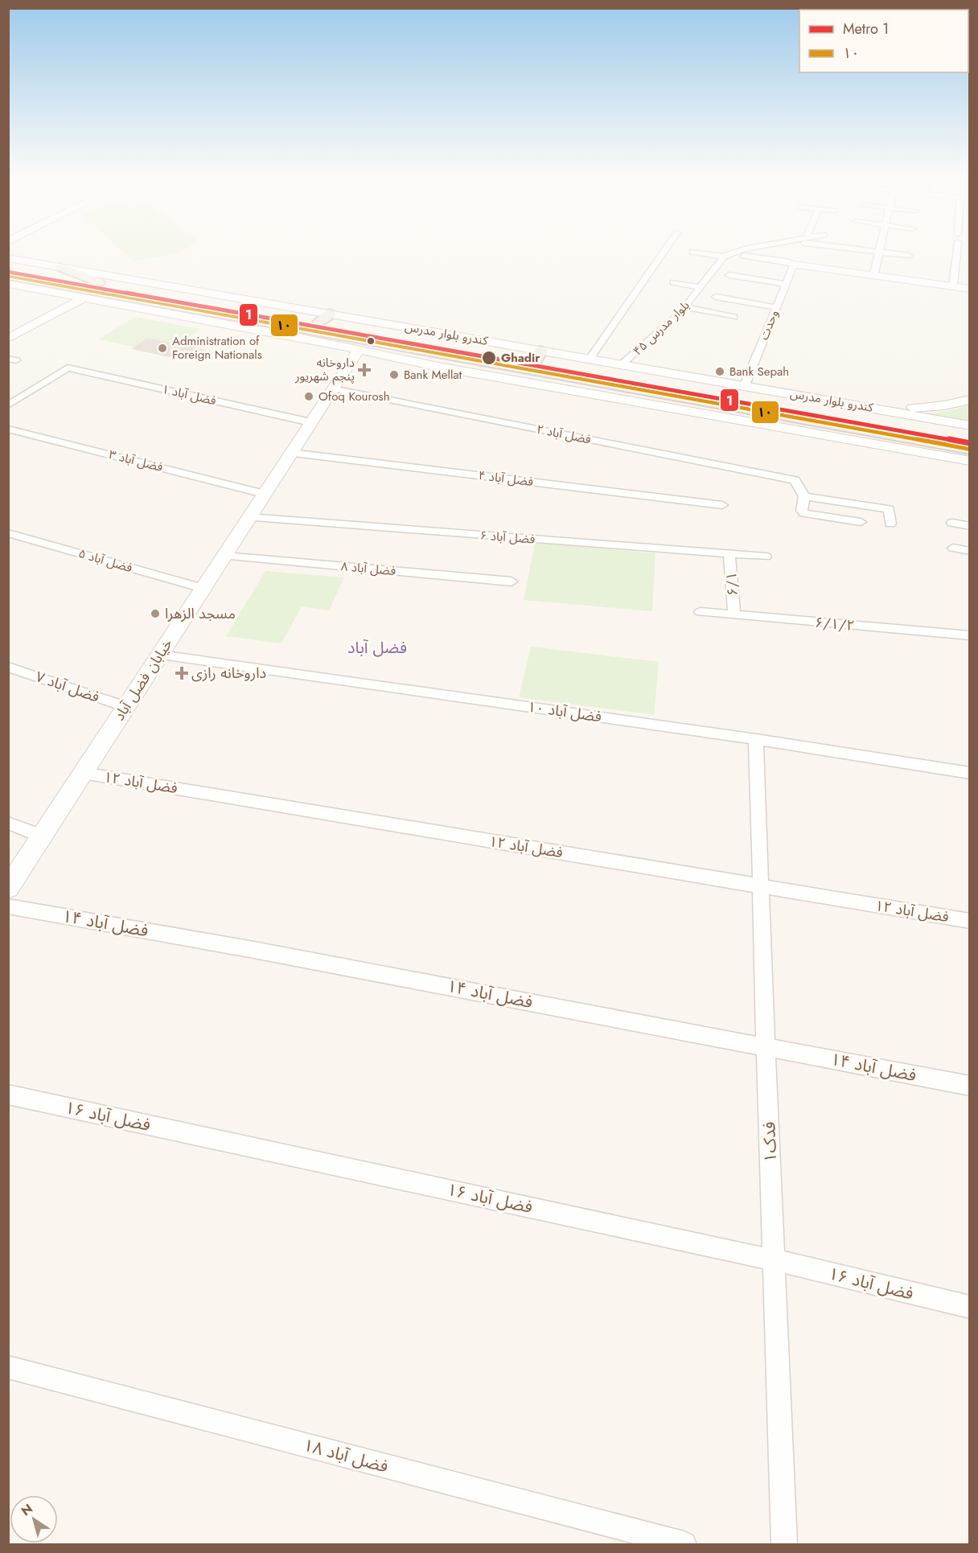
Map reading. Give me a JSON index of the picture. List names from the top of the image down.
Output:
{
  "streets": {
    "main road": ["کندرو بلوار مدرس", "خیابان فضل آباد"],
    "street": [
      "وحدت",
      "۴۵ بلوار مدرس",
      "فضل آباد ۱",
      "فضل آباد ۲",
      "فضل آباد ۳",
      "فضل آباد ۴",
      "فضل آباد ۶",
      "فضل آباد ۵",
      "فضل آباد ۸",
      "۶/۱",
      "۶/۱/۲",
      "فضل آباد ۷",
      "فضل آباد ۱۰",
      "فضل آباد ۱۲",
      "فضل آباد ۱۴",
      "فضل آباد ۱۶",
      "فدک۱",
      "فضل آباد ۱۸"
    ]
  },
  "crossings": [
    ["وحدت", "کندرو بلوار مدرس"],
    ["۴۵ بلوار مدرس", "کندرو بلوار مدرس"],
    ["فضل آباد ۱", "خیابان فضل آباد"],
    ["فضل آباد ۲", "خیابان فضل آباد"],
    ["فضل آباد ۳", "خیابان فضل آباد"],
    ["فضل آباد ۴", "خیابان فضل آباد"],
    ["فضل آباد ۶", "۶/۱"],
    ["فضل آباد ۶", "خیابان فضل آباد"],
    ["فضل آباد ۵", "خیابان فضل آباد"],
    ["فضل آباد ۸", "خیابان فضل آباد"],
    ["۶/۱", "۶/۱/۲"],
    ["خیابان فضل آباد", "فضل آباد ۷"],
    ["خیابان فضل آباد", "فضل آباد ۱۰"],
    ["خیابان فضل آباد", "فضل آباد ۱۲"],
    ["فضل آباد ۱۰", "فدک۱"],
    ["فضل آباد ۱۲", "فدک۱"],
    ["فضل آباد ۱۴", "فدک۱"],
    ["فضل آباد ۱۶", "فدک۱"]
  ],
  "districts": ["فضل آباد"],
  "places": {
    "other": [
      "Administration of Foreign Nationals",
      "Ghadir",
      "Bank Sepah",
      "Bank Mellat",
      "Ofoq Kourosh",
      "مسجد الزهرا"
    ],
    "health": ["داروخانه پنجم شهریور", "داروخانه رازی"]
  },
  "lines": ["metro line 1", "transit line ۱۰"],
  "legend": ["Metro 1", "۱۰"],
  "north": "top left"
}
